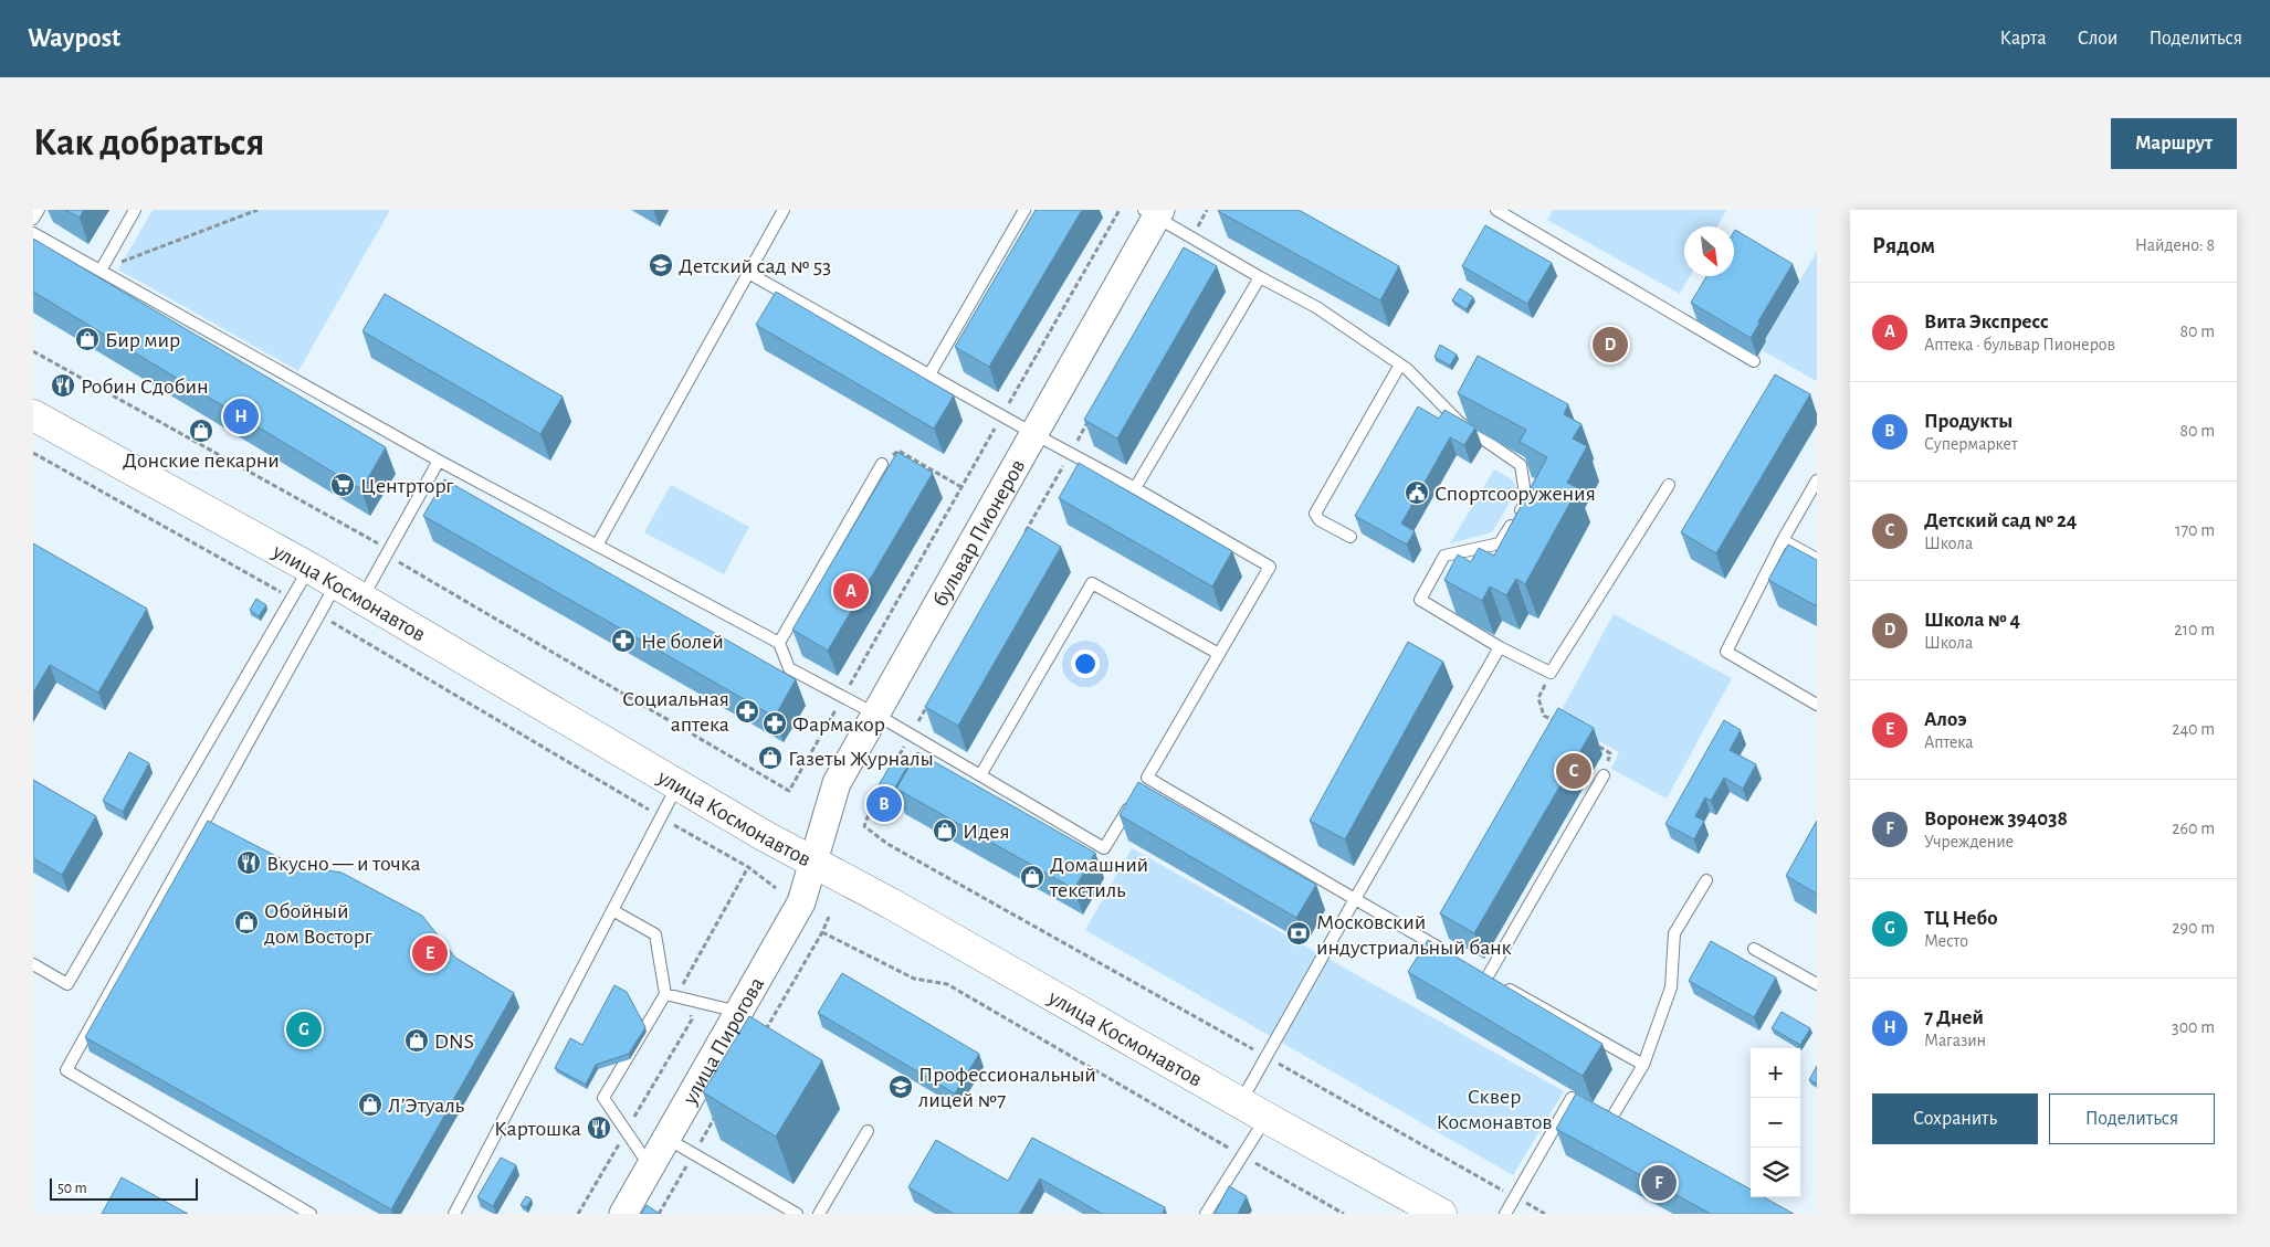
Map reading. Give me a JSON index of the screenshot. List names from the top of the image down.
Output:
{
  "streets": {
    "main road": ["улица Космонавтов"],
    "street": ["бульвар Пионеров", "улица Пирогова"]
  },
  "crossings": [
    ["бульвар Пионеров", "улица Космонавтов"],
    ["бульвар Пионеров", "улица Пирогова"],
    ["улица Космонавтов", "улица Пирогова"]
  ],
  "parks": ["Сквер Космонавтов"],
  "places": {
    "school or university": ["Детский сад № 53", "Профессиональный лицей №7"],
    "shop": [
      "Бир мир",
      "Донские пекарни",
      "Газеты Журналы",
      "Идея",
      "Домашний текстиль",
      "Обойный дом Восторг",
      "DNS",
      "Л’Этуаль"
    ],
    "restaurant": ["Робин Сдобин", "Вкусно — и точка", "Картошка"],
    "supermarket": ["Центрторг"],
    "public building": ["Спортсооружения"],
    "pharmacy": ["Не болей", "Социальная аптека", "Фармакор"],
    "bank": ["Московский индустриальный банк"]
  },
  "scale_bar": "50 m",
  "north": "bottom right",
  "page": {
    "header": "Waypost",
    "nav": ["Карта", "Слои", "Поделиться"],
    "buttons": [
      "Маршрут",
      ["Сохранить", "Поделиться"]
    ],
    "title": "Как добраться",
    "heading": ["Рядом", "Найдено: 8"],
    "list": [
      {
        "mark": "A",
        "name": "Вита Экспресс",
        "note": "Аптека · бульвар Пионеров",
        "value": "80 m"
      },
      {
        "mark": "B",
        "name": "Продукты",
        "note": "Супермаркет",
        "value": "80 m"
      },
      {
        "mark": "C",
        "name": "Детский сад № 24",
        "note": "Школа",
        "value": "170 m"
      },
      {
        "mark": "D",
        "name": "Школа № 4",
        "note": "Школа",
        "value": "210 m"
      },
      {
        "mark": "E",
        "name": "Алоэ",
        "note": "Аптека",
        "value": "240 m"
      },
      {
        "mark": "F",
        "name": "Воронеж 394038",
        "note": "Учреждение",
        "value": "260 m"
      },
      {
        "mark": "G",
        "name": "ТЦ Небо",
        "note": "Место",
        "value": "290 m"
      },
      {
        "mark": "H",
        "name": "7 Дней",
        "note": "Магазин",
        "value": "300 m"
      }
    ],
    "pins": [
      "D",
      "H",
      "A",
      "C",
      "B",
      "E",
      "G",
      "F"
    ],
    "map_buttons": ["+", "−"],
    "scale": "50 m"
  }
}
